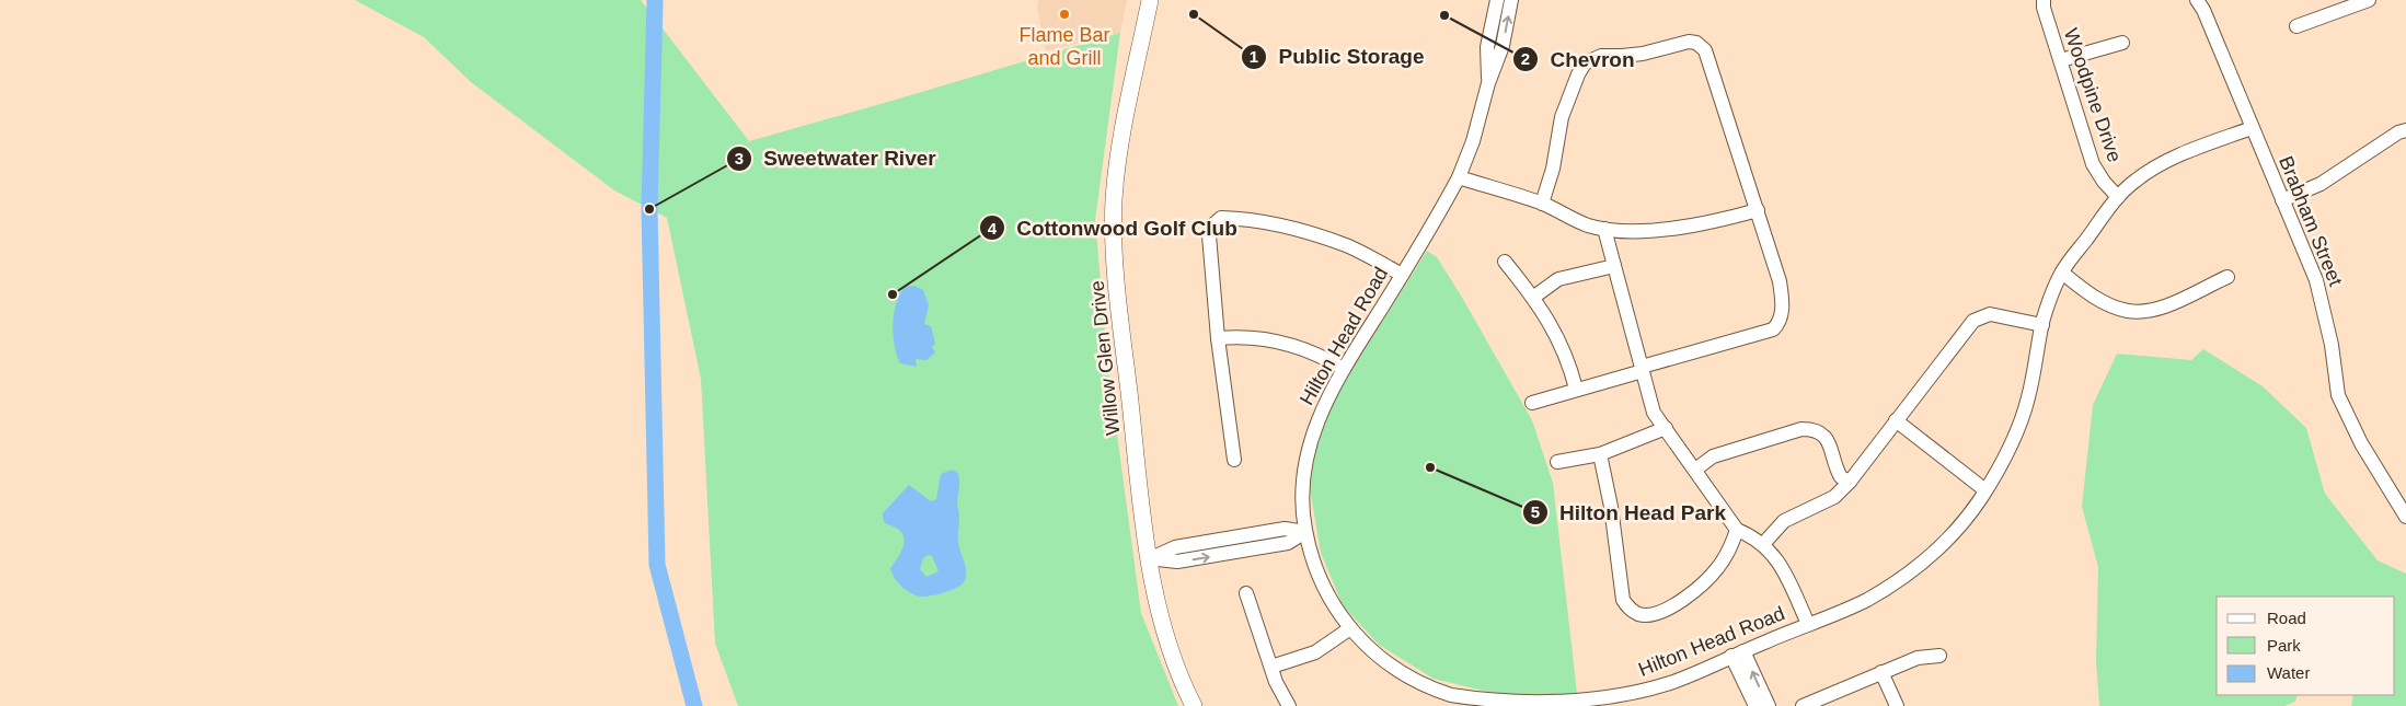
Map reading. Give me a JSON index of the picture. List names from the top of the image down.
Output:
{
  "streets": {
    "main road": ["Willow Glen Drive"],
    "street": ["Woodpine Drive", "Brabham Street", "Hilton Head Road"]
  },
  "crossings": [
    ["Woodpine Drive", "Hilton Head Road"],
    ["Brabham Street", "Hilton Head Road"]
  ],
  "places": [
    "Flame Bar and Grill",
    "Public Storage",
    "Chevron",
    "Sweetwater River",
    "Cottonwood Golf Club",
    "Hilton Head Park"
  ],
  "legend": ["Road", "Park", "Water"]
}
